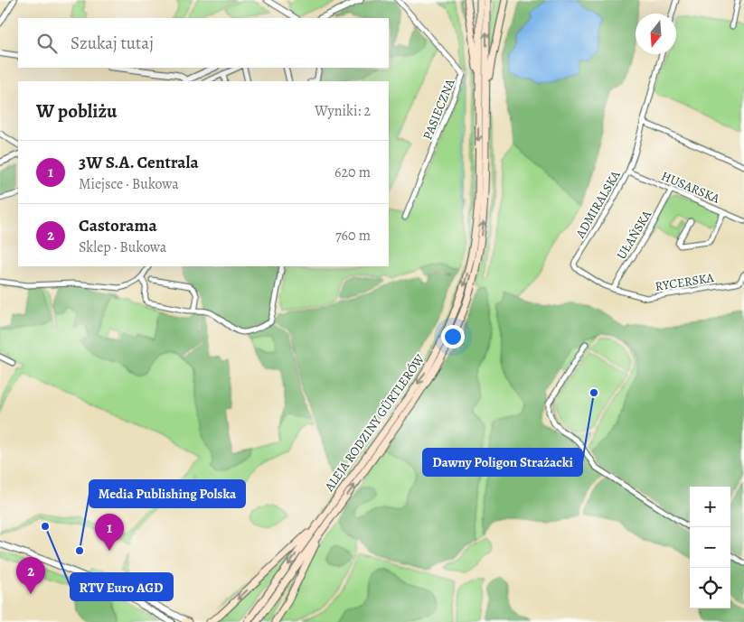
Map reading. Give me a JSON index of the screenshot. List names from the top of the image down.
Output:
{
  "streets": {
    "main road": ["ALEJA RODZINY GÜRTLERÓW"],
    "street": [
      "PASIECZNA",
      "HUSARSKA",
      "ADMIRALSKA",
      "UŁAŃSKA",
      "RYCERSKA"
    ]
  },
  "crossings": [
    ["HUSARSKA", "ADMIRALSKA"],
    ["HUSARSKA", "UŁAŃSKA"],
    ["ADMIRALSKA", "RYCERSKA"],
    ["UŁAŃSKA", "RYCERSKA"]
  ],
  "places": ["Dawny Poligon Strażacki", "RTV Euro AGD", "Media Publishing Polska"],
  "north": "bottom",
  "page": {
    "search": "Szukaj tutaj",
    "heading": ["W pobliżu", "Wyniki: 2"],
    "list": [
      {
        "mark": "1",
        "name": "3W S.A. Centrala",
        "note": "Miejsce · Bukowa",
        "value": "620 m"
      },
      {
        "mark": "2",
        "name": "Castorama",
        "note": "Sklep · Bukowa",
        "value": "760 m"
      }
    ],
    "map_buttons": ["+", "−"],
    "pins": ["1", "2"]
  }
}
